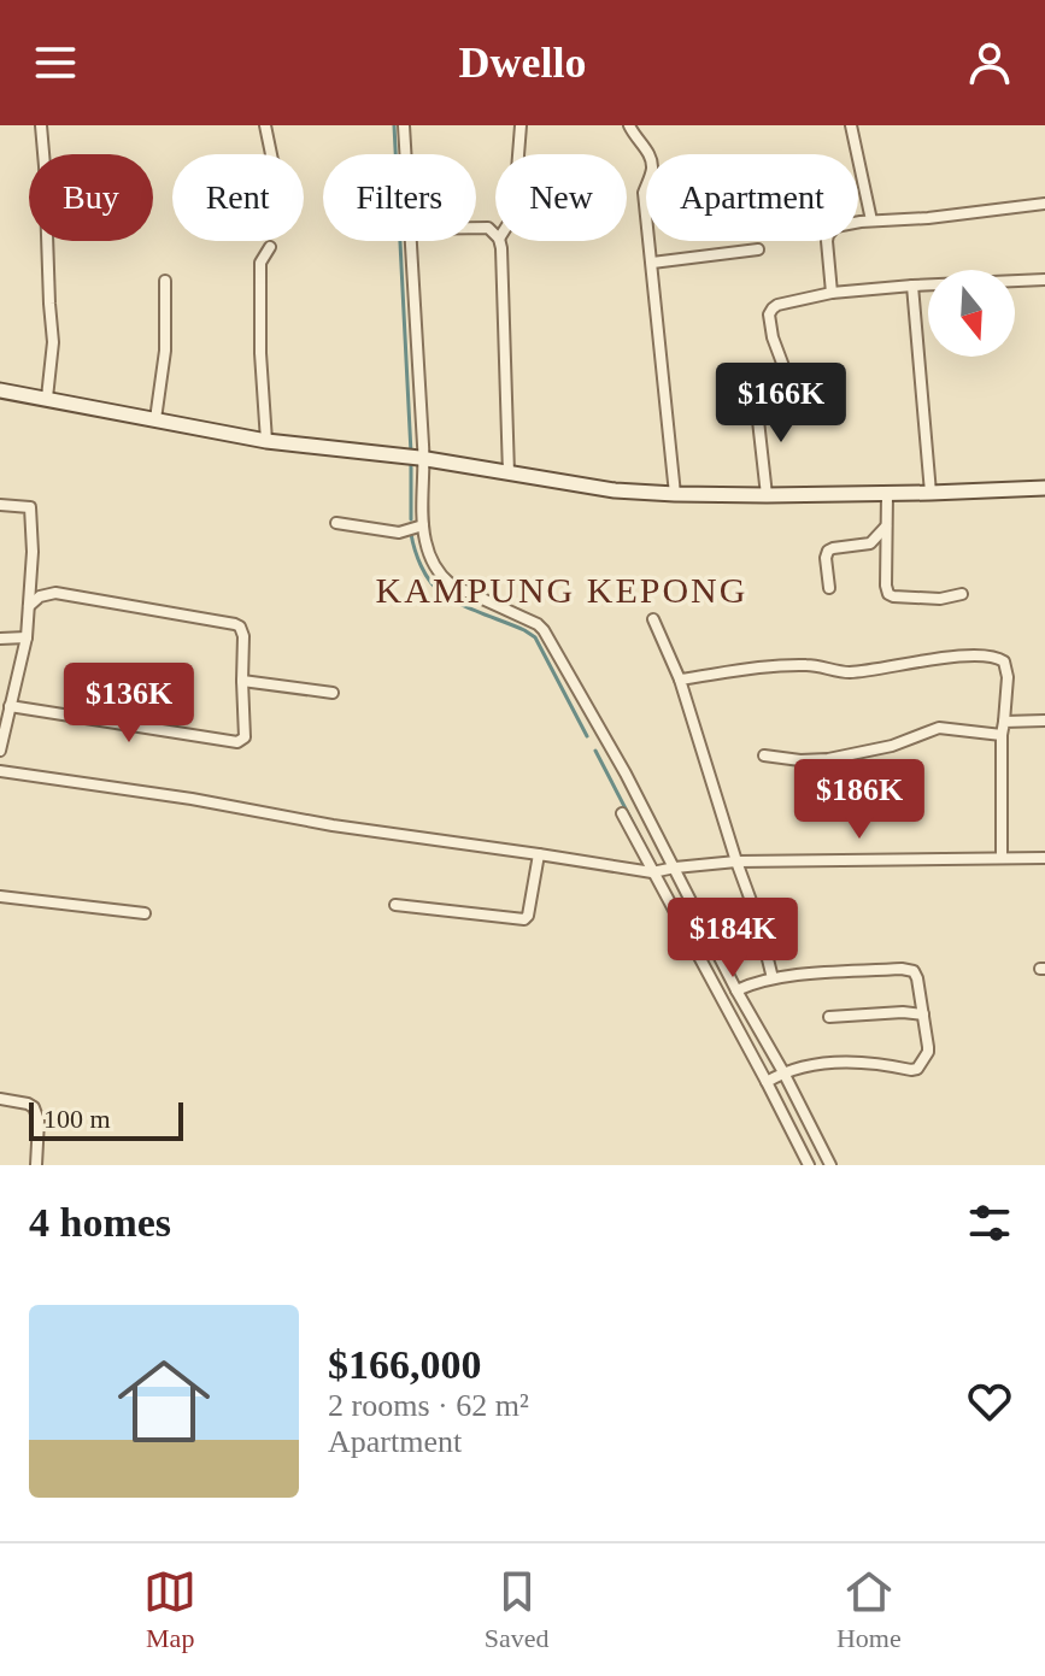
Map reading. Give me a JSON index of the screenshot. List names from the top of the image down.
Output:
{
  "districts": ["KAMPUNG KEPONG"],
  "scale_bar": "100 m",
  "north": "bottom",
  "page": {
    "header": "Dwello",
    "chip": [
      "Buy",
      "Rent",
      "Filters",
      "New",
      "Apartment"
    ],
    "price": [
      "$166K",
      "$136K",
      "$186K",
      "$184K"
    ],
    "scale": "100 m",
    "heading": "4 homes",
    "list": [
      {
        "name": "$166,000",
        "note": "2 rooms · 62 m² · Apartment"
      }
    ],
    "tabs": ["Map", "Saved", "Home"]
  }
}
